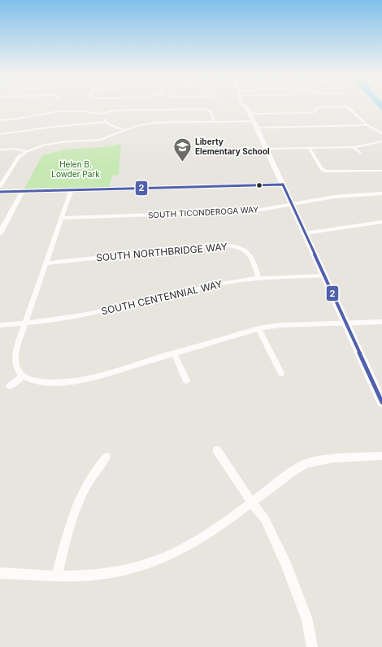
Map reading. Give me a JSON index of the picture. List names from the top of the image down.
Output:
{
  "streets": {
    "street": ["SOUTH TICONDEROGA WAY", "SOUTH NORTHBRIDGE WAY", "SOUTH CENTENNIAL WAY"]
  },
  "crossings": [
    ["SOUTH NORTHBRIDGE WAY", "SOUTH CENTENNIAL WAY"]
  ],
  "parks": ["Helen B. Lowder Park"],
  "places": {
    "school or university": ["Liberty Elementary School"]
  },
  "lines": ["transit line 2"]
}
